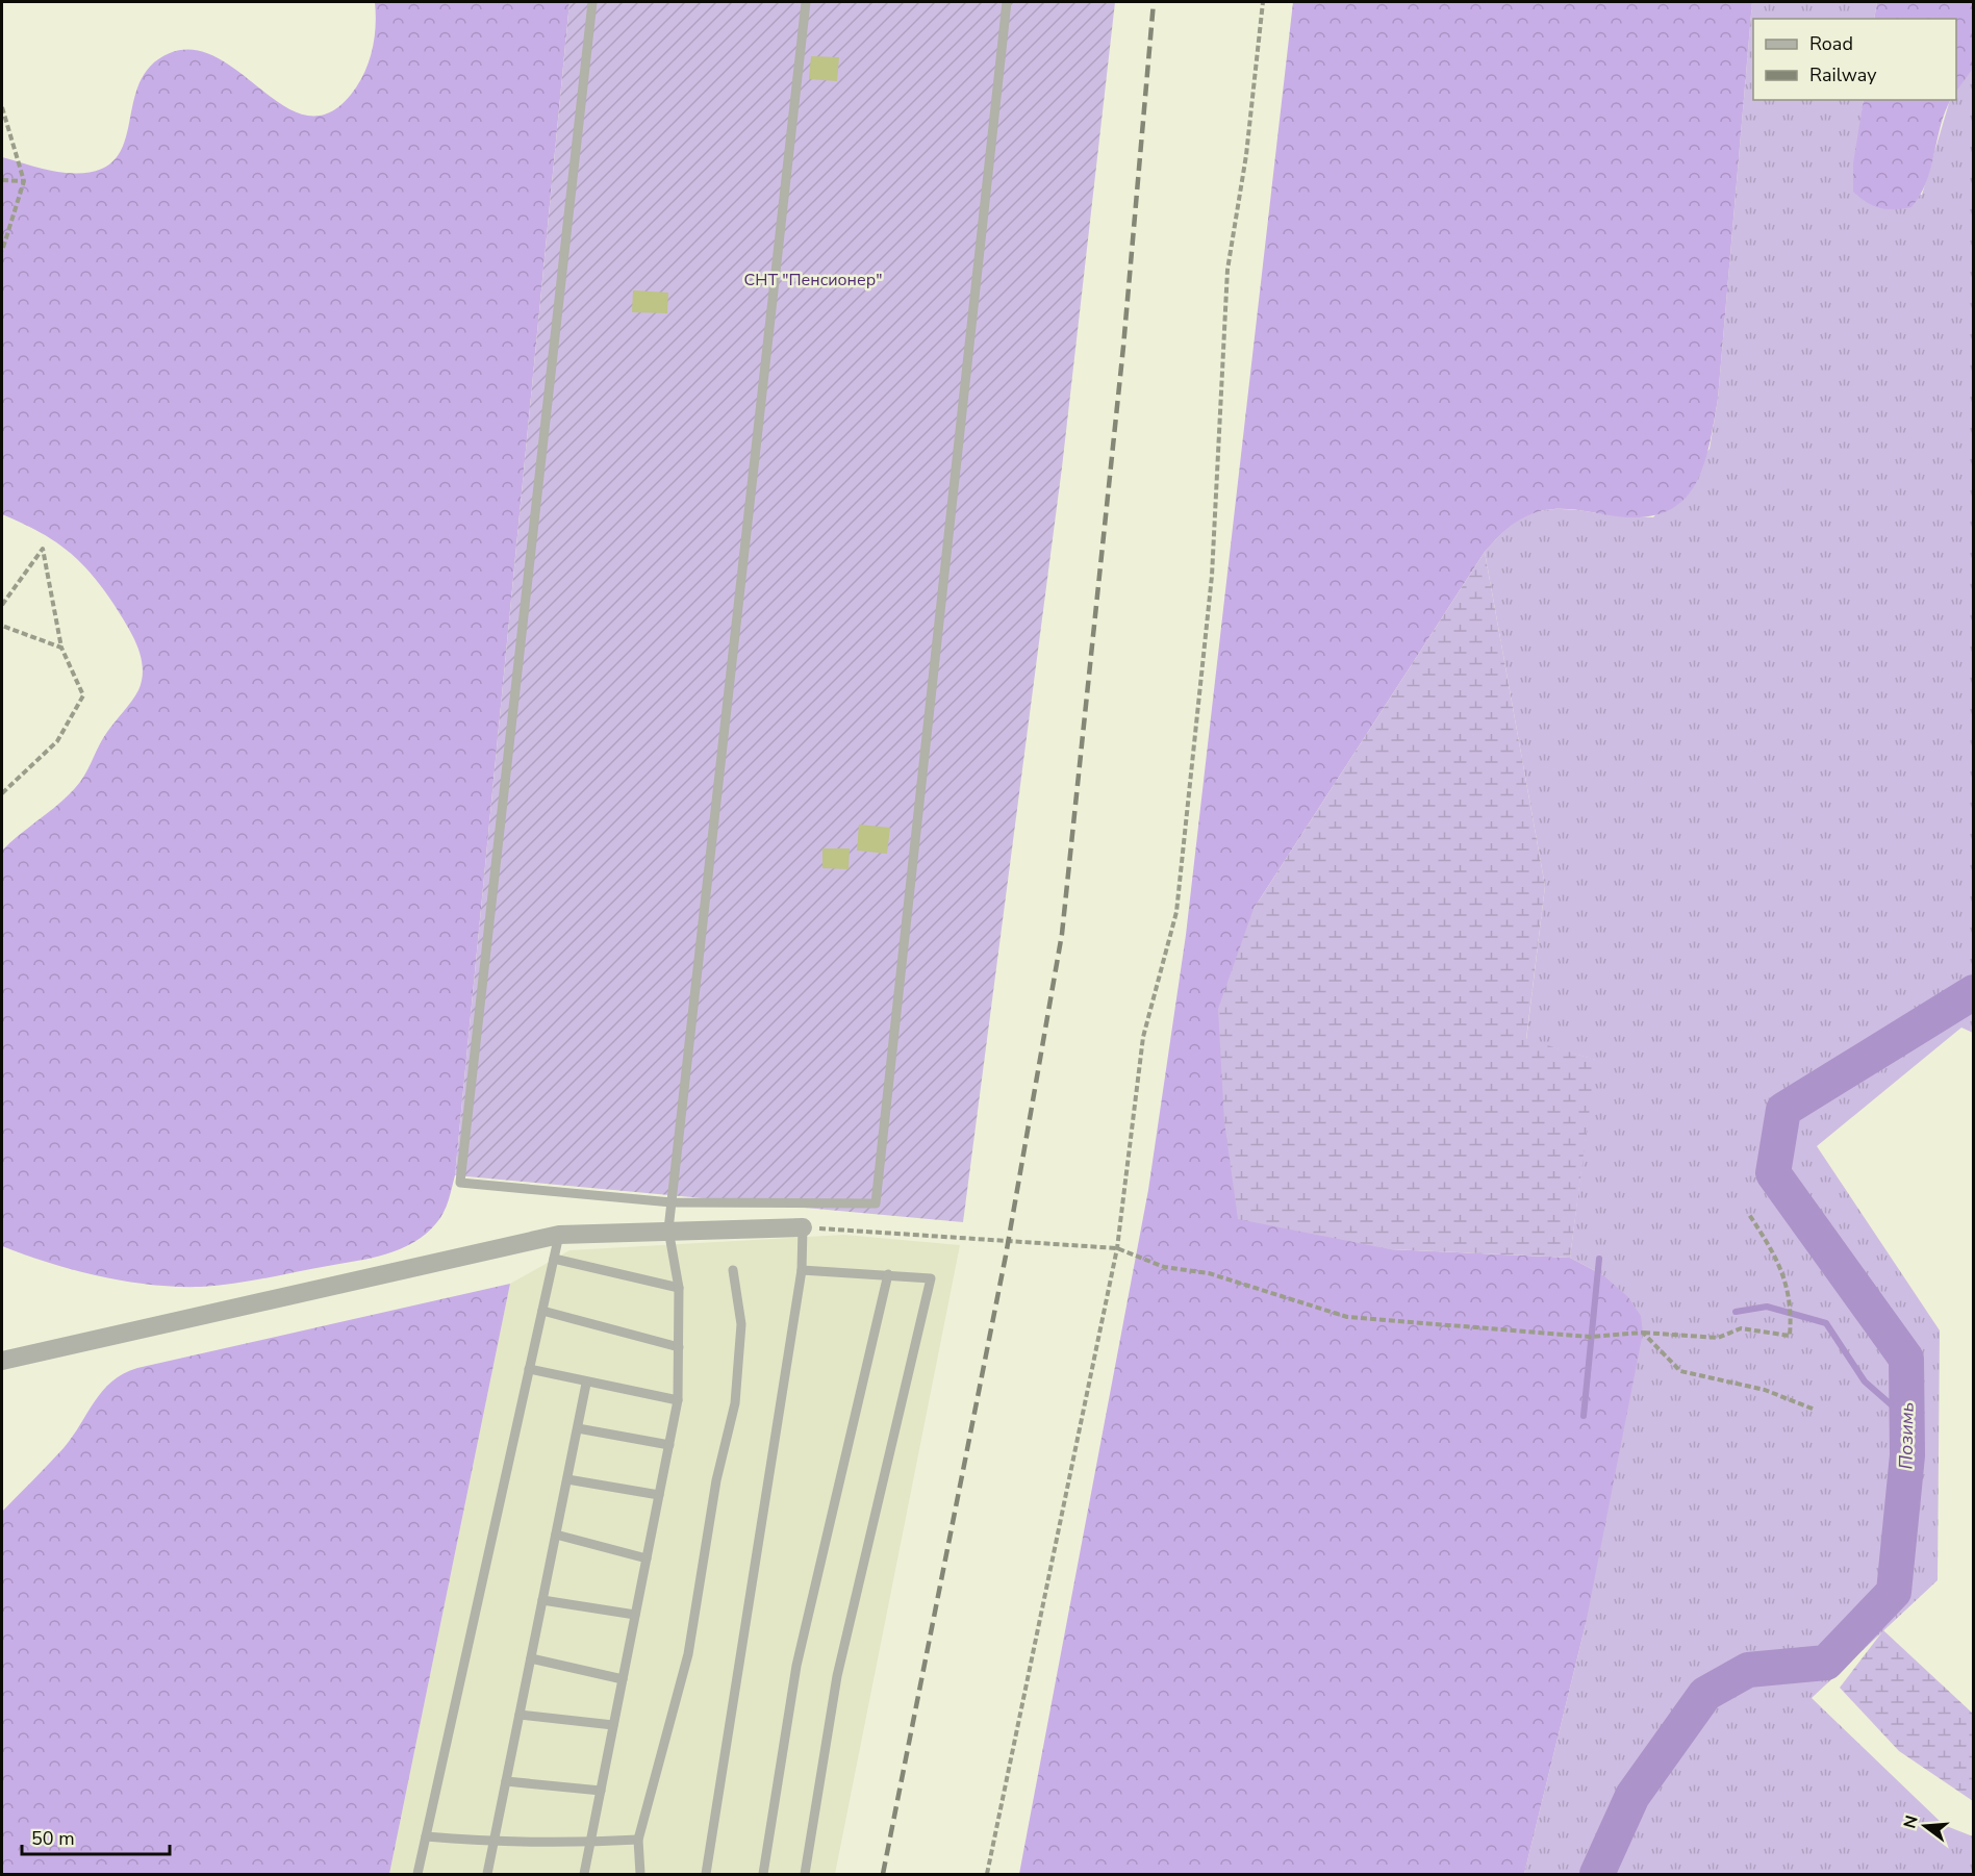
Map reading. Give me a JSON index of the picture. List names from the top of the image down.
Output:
{
  "water": ["Позимь"],
  "parks": ["СНТ \"Пенсионер\""],
  "legend": ["Road", "Railway"],
  "scale_bar": "50 m",
  "north": "left"
}
